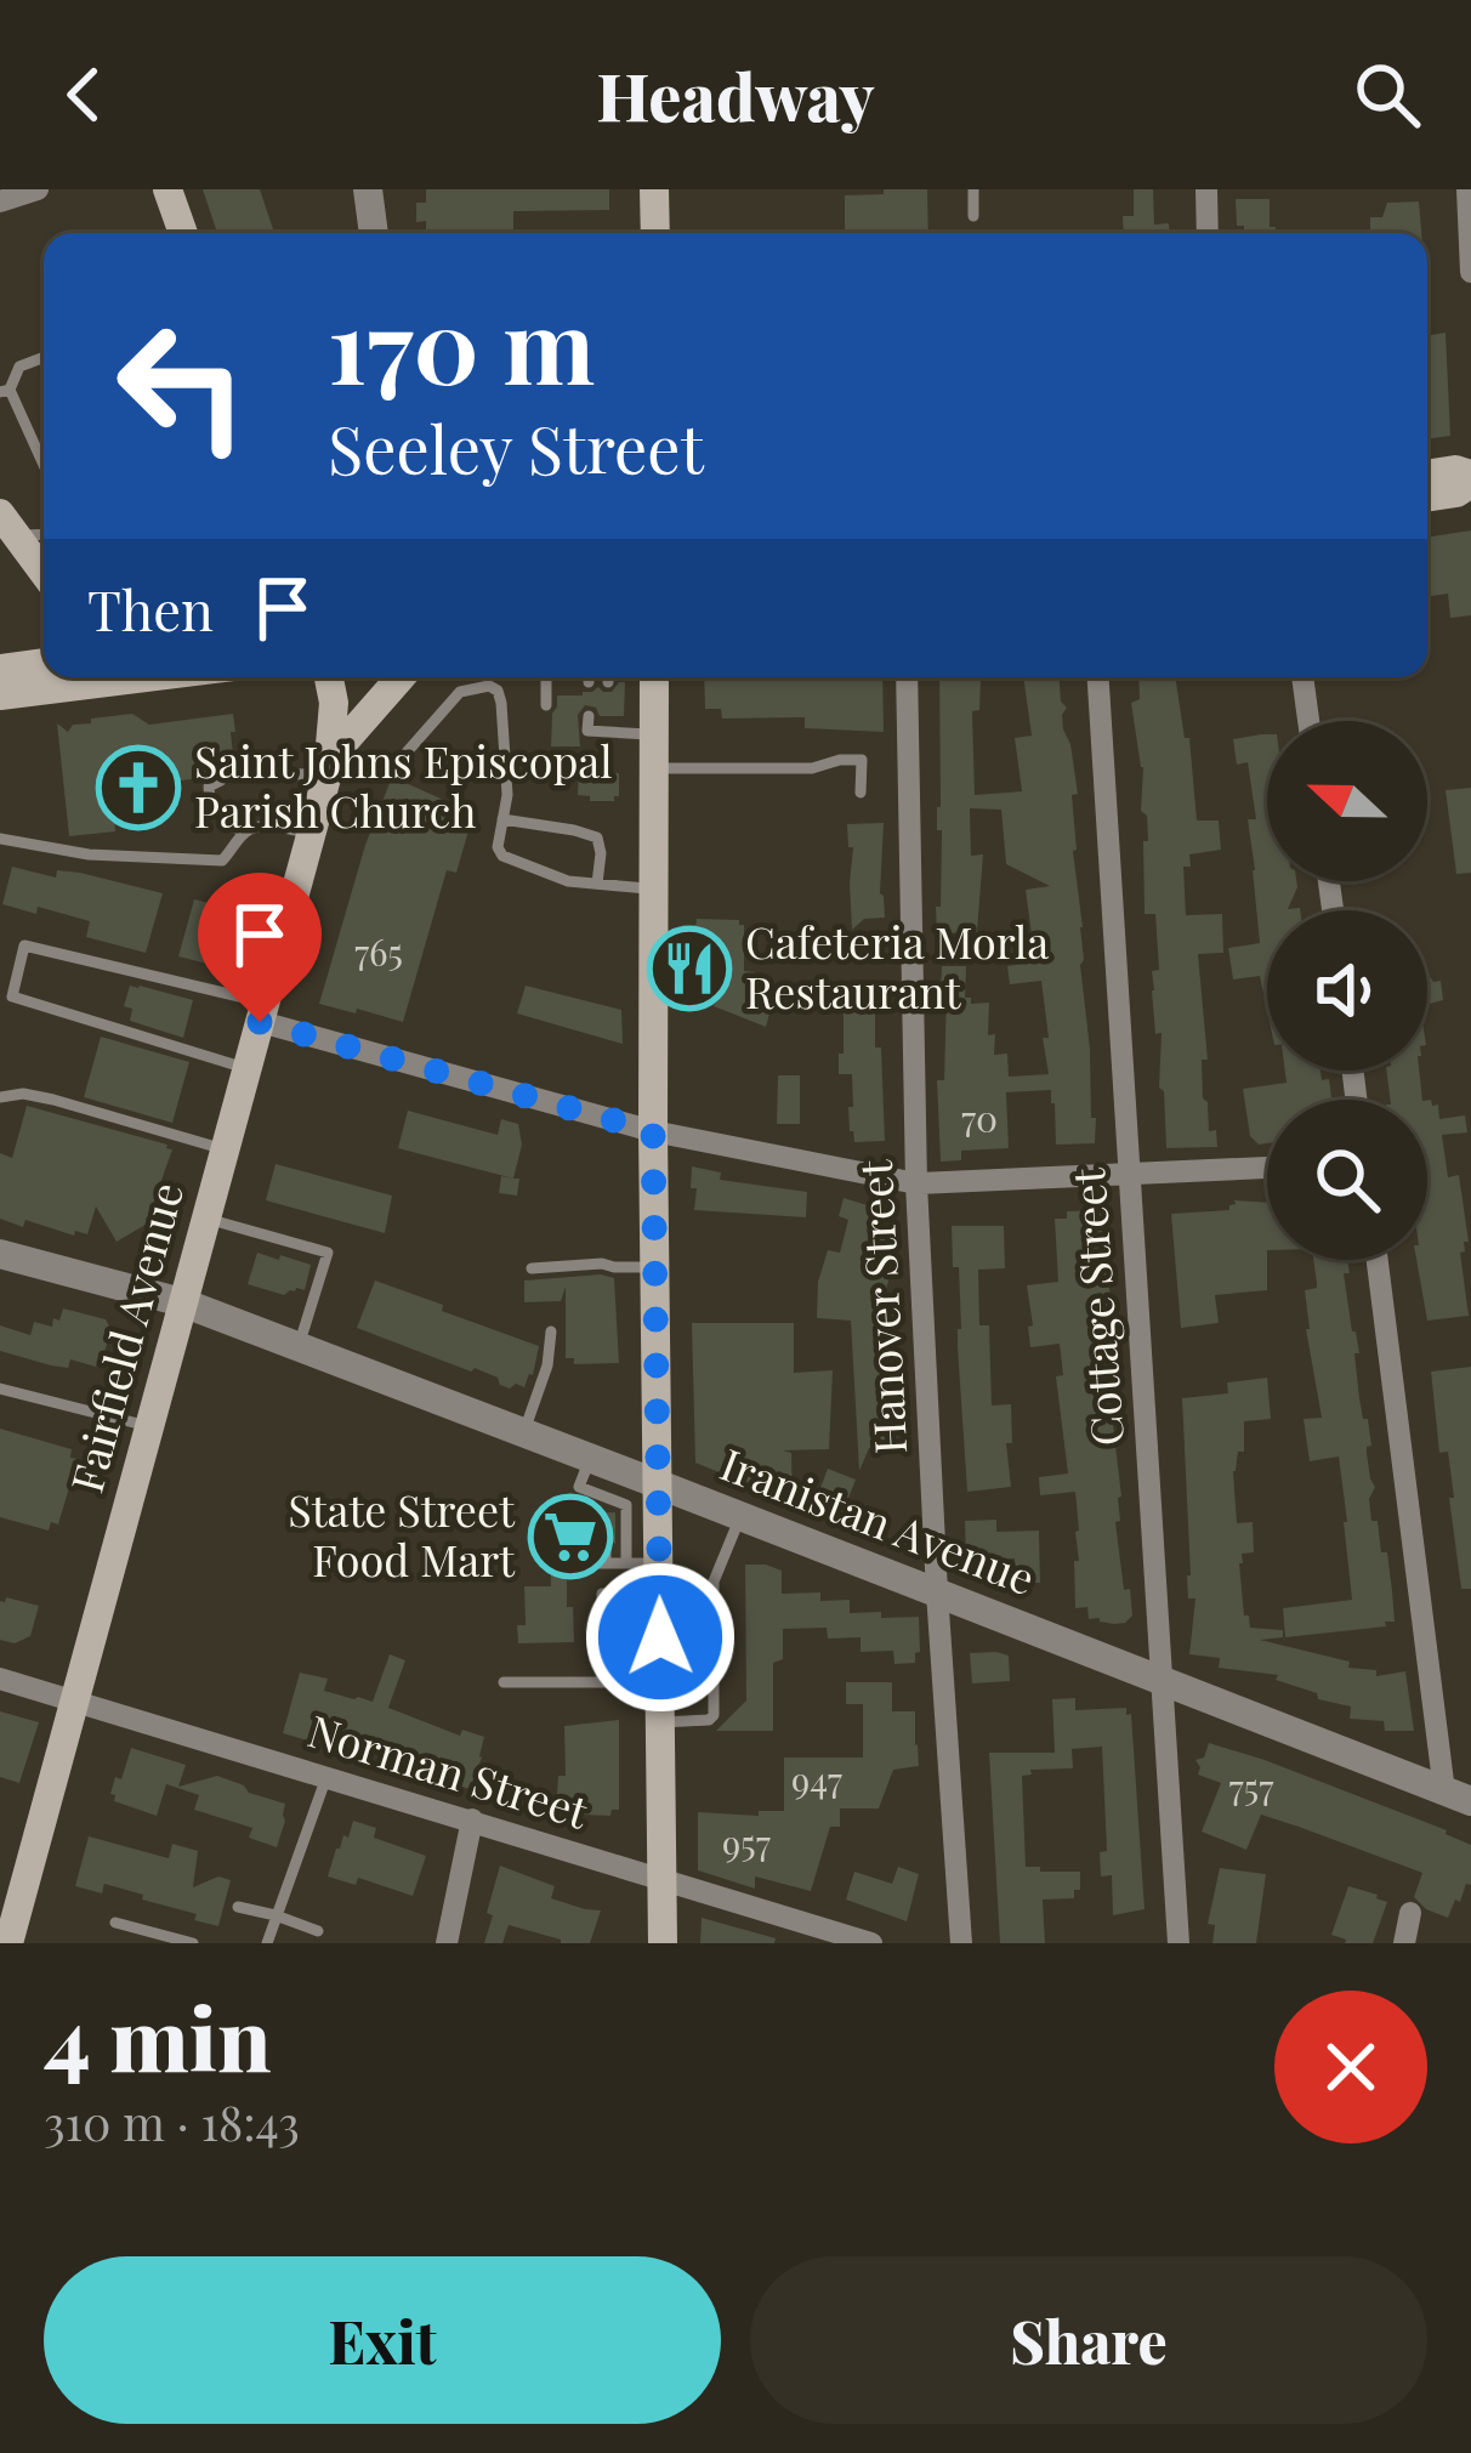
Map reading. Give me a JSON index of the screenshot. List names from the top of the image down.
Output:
{
  "streets": {
    "main road": ["Fairfield Avenue"],
    "street": [
      "Hanover Street",
      "Cottage Street",
      "Iranistan Avenue",
      "Norman Street"
    ]
  },
  "crossings": [
    ["Hanover Street", "Iranistan Avenue"],
    ["Cottage Street", "Iranistan Avenue"],
    ["Fairfield Avenue", "Iranistan Avenue"],
    ["Fairfield Avenue", "Norman Street"]
  ],
  "places": {
    "church": ["Saint Johns Episcopal Parish Church"],
    "restaurant": ["Cafeteria Morla Restaurant"],
    "supermarket": ["State Street Food Mart"]
  },
  "house_numbers": [
    "765",
    "70",
    "947",
    "757",
    "957"
  ],
  "north": "left",
  "page": {
    "header": "Headway",
    "turn": ["170 m", "Seeley Street"],
    "then": "Then",
    "heading": ["4 min", "310 m · 18:43"],
    "buttons": ["Exit", "Share"]
  }
}
